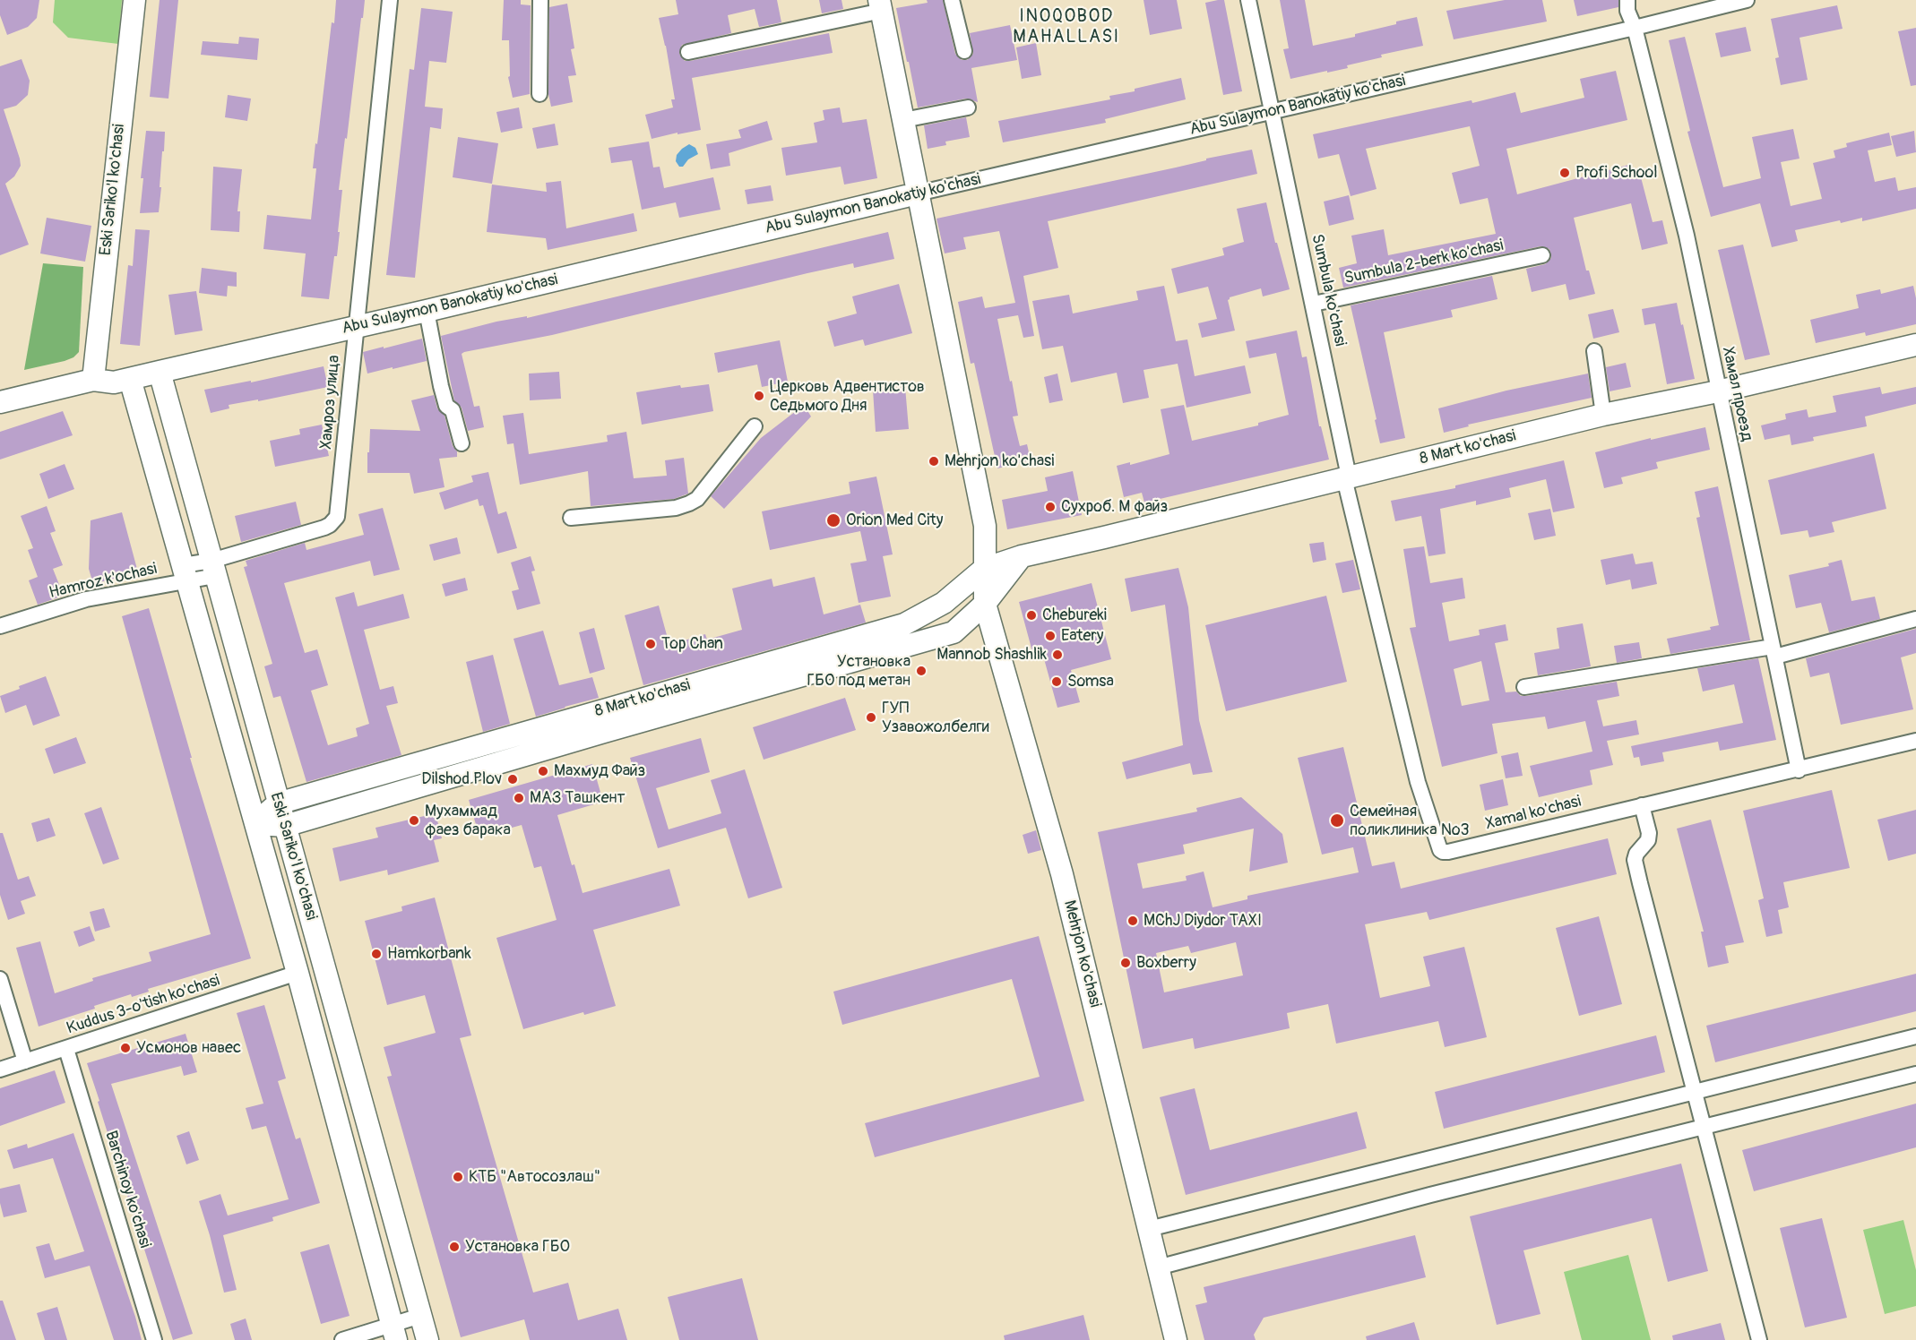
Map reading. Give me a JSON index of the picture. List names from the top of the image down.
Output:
{
  "streets": {
    "street": [
      "Abu Sulaymon Banokatiy ko'chasi",
      "Eski Sariko'l ko'chasi",
      "Sumbula 2-berk ko'chasi",
      "Sumbula ko'chasi",
      "Хамал проезд",
      "Хамроз улица",
      "8 Mart ko'chasi",
      "Hamroz k'ochasi",
      "Xamal ko'chasi",
      "Mehrjon ko'chasi",
      "Kuddus 3-o'tish ko'chasi",
      "Barchinoy ko'chasi"
    ]
  },
  "crossings": [
    ["Abu Sulaymon Banokatiy ko'chasi", "Eski Sariko'l ko'chasi"],
    ["Abu Sulaymon Banokatiy ko'chasi", "Sumbula ko'chasi"],
    ["Abu Sulaymon Banokatiy ko'chasi", "Хамал проезд"],
    ["Abu Sulaymon Banokatiy ko'chasi", "Хамроз улица"],
    ["Abu Sulaymon Banokatiy ko'chasi", "Mehrjon ko'chasi"],
    ["Eski Sariko'l ko'chasi", "Хамроз улица"],
    ["Eski Sariko'l ko'chasi", "8 Mart ko'chasi"],
    ["Eski Sariko'l ko'chasi", "Hamroz k'ochasi"],
    ["Eski Sariko'l ko'chasi", "Kuddus 3-o'tish ko'chasi"],
    ["Sumbula 2-berk ko'chasi", "Sumbula ko'chasi"],
    ["Sumbula ko'chasi", "8 Mart ko'chasi"],
    ["Sumbula ko'chasi", "Xamal ko'chasi"],
    ["Хамал проезд", "8 Mart ko'chasi"],
    ["Хамал проезд", "Xamal ko'chasi"],
    ["Хамроз улица", "Hamroz k'ochasi"],
    ["8 Mart ko'chasi", "Xamal ko'chasi"],
    ["8 Mart ko'chasi", "Mehrjon ko'chasi"],
    ["Kuddus 3-o'tish ko'chasi", "Barchinoy ko'chasi"]
  ],
  "districts": ["INOQOBOD MAHALLASI"],
  "places": [
    "Profi School",
    "Церковь Адвентистов Седьмого Дня",
    "Mehrjon ko'chasi",
    "Сухроб. М файз",
    "Orion Med City",
    "Chebureki",
    "Eatery",
    "Top Chan",
    "Mannob Shashlik",
    "Установка ГБО под метан",
    "Somsa",
    "ГУП Узавожолбелги",
    "Махмуд Файз",
    "Dilshod Plov",
    "МАЗ Ташкент",
    "Мухаммад фаез барака",
    "Семейная поликлиника №3",
    "MChJ Diydor TAXI",
    "Hamkorbank",
    "Boxberry",
    "Усмонов навес",
    "КТБ \"Автосозлаш\"",
    "Установка ГБО"
  ]
}
